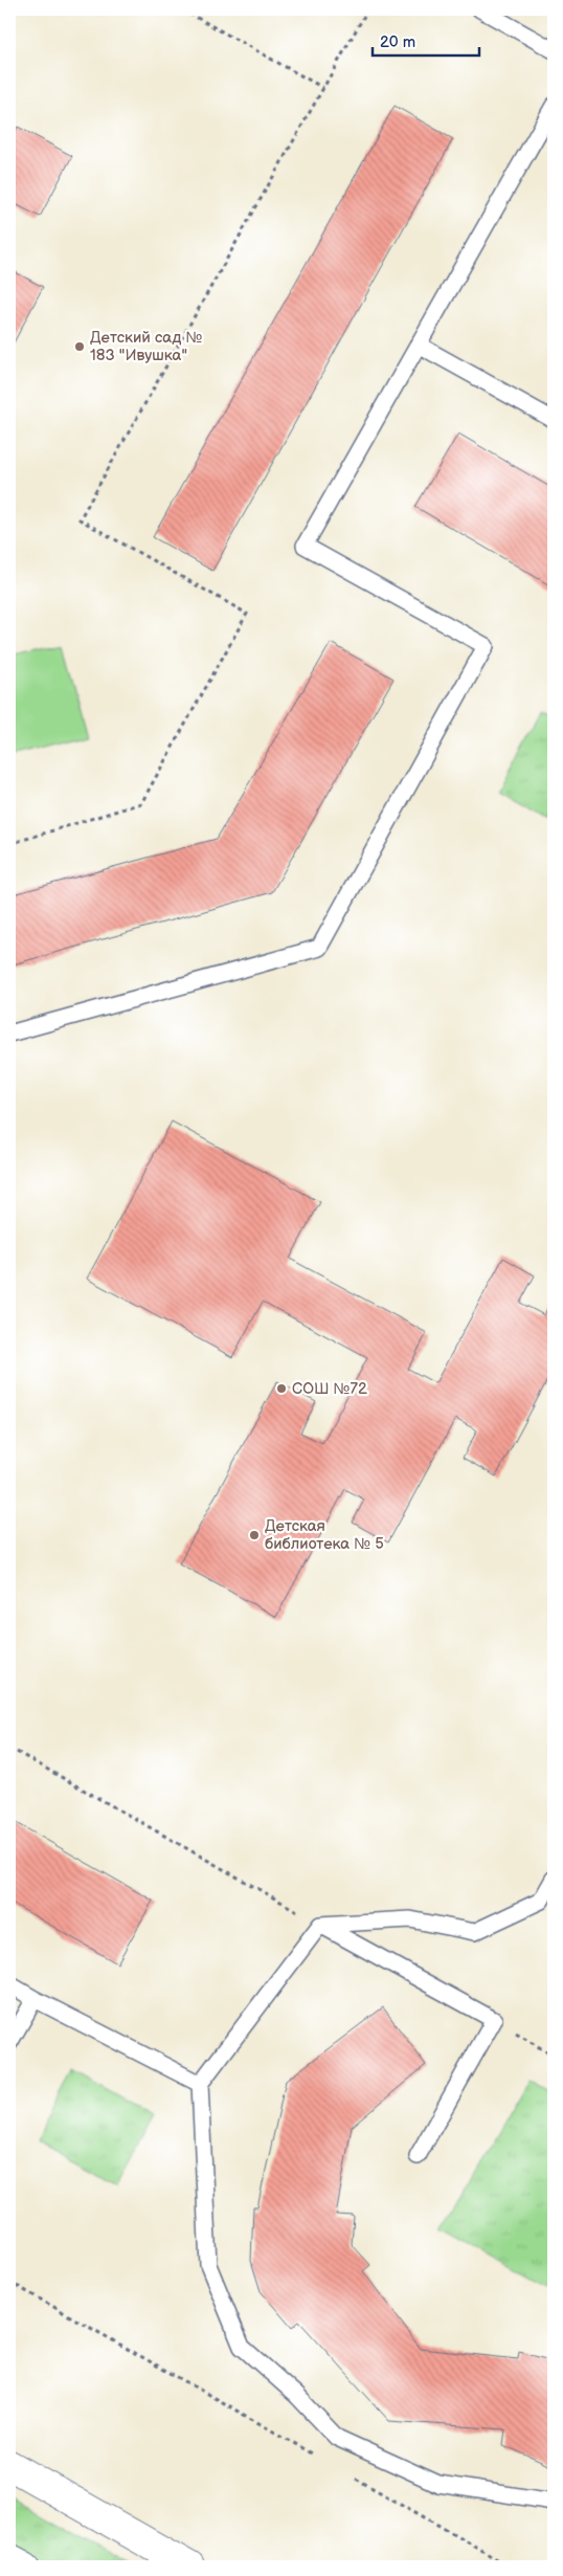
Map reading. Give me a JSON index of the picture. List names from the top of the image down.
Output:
{
  "places": ["Детский сад № 183 \"Ивушка\"", "СОШ №72", "Детская библиотека № 5"],
  "scale_bar": "20 m"
}
